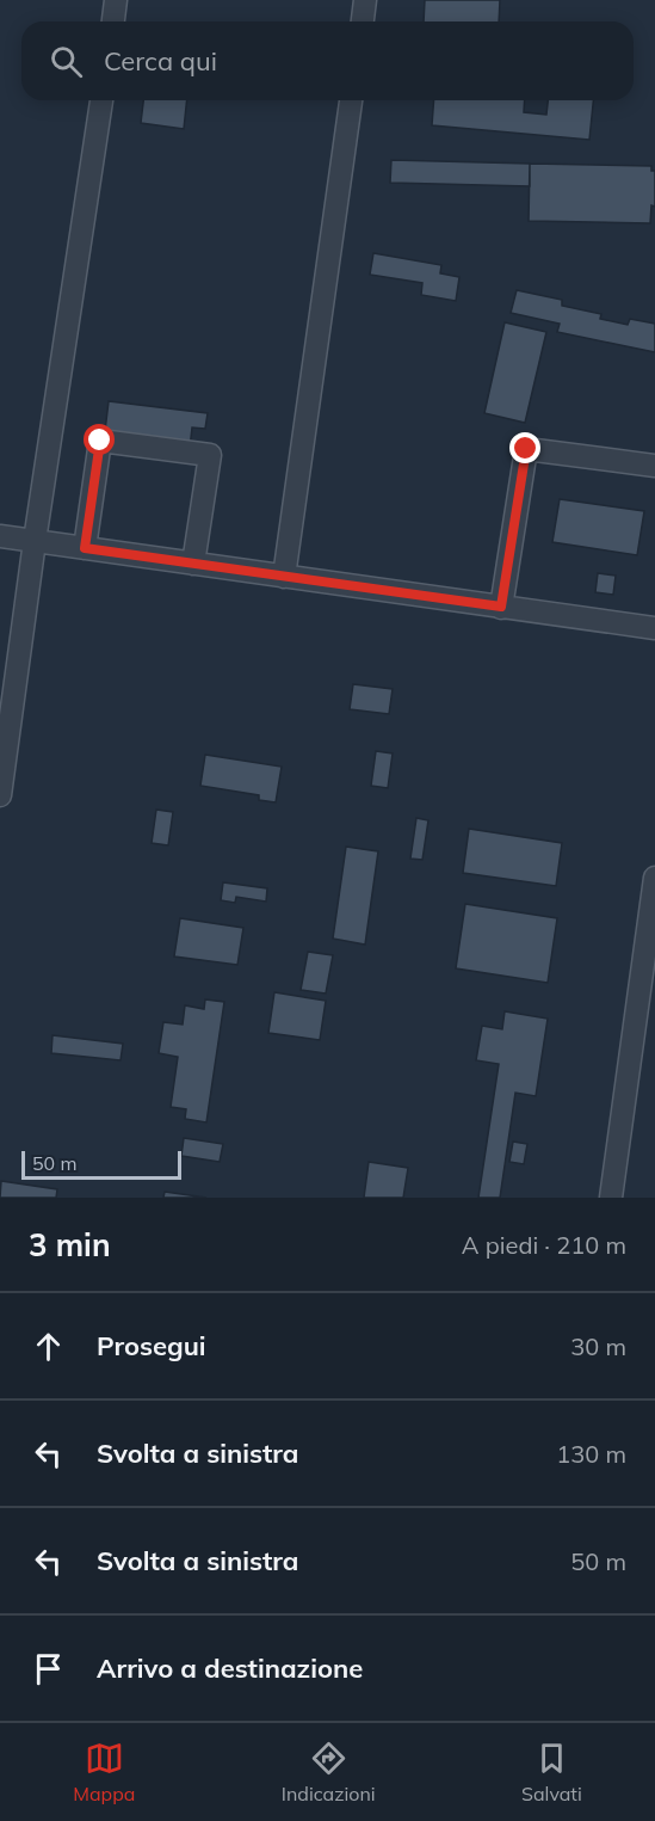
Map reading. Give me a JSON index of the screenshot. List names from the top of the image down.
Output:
{
  "scale_bar": "50 m",
  "page": {
    "search": "Cerca qui",
    "scale": "50 m",
    "heading": ["3 min", "A piedi · 210 m"],
    "list": [
      ["Prosegui", "30 m"],
      ["Svolta a sinistra", "130 m"],
      ["Svolta a sinistra", "50 m"],
      "Arrivo a destinazione"
    ],
    "nav": ["Mappa", "Indicazioni", "Salvati"]
  }
}
